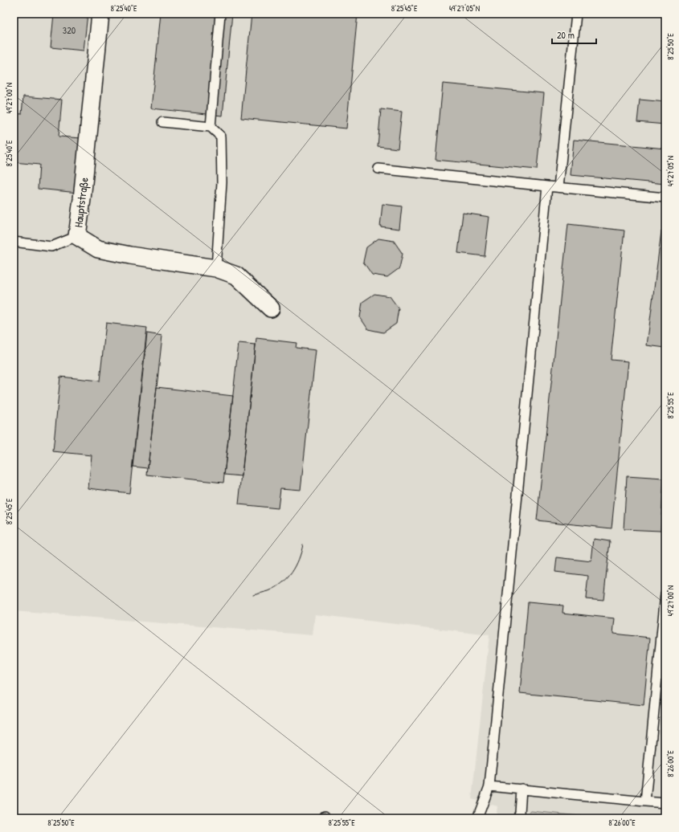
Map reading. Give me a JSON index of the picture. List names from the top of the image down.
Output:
{
  "streets": {
    "street": ["Hauptstraße"]
  },
  "house_numbers": ["320"],
  "scale_bar": "20 m",
  "coordinates": [
    "8°25'40\"E",
    "8°25'45\"E",
    "49°27'05\"N",
    "8°25'50\"E",
    "49°27'00\"N",
    "8°25'55\"E",
    "8°26'00\"E"
  ]
}
